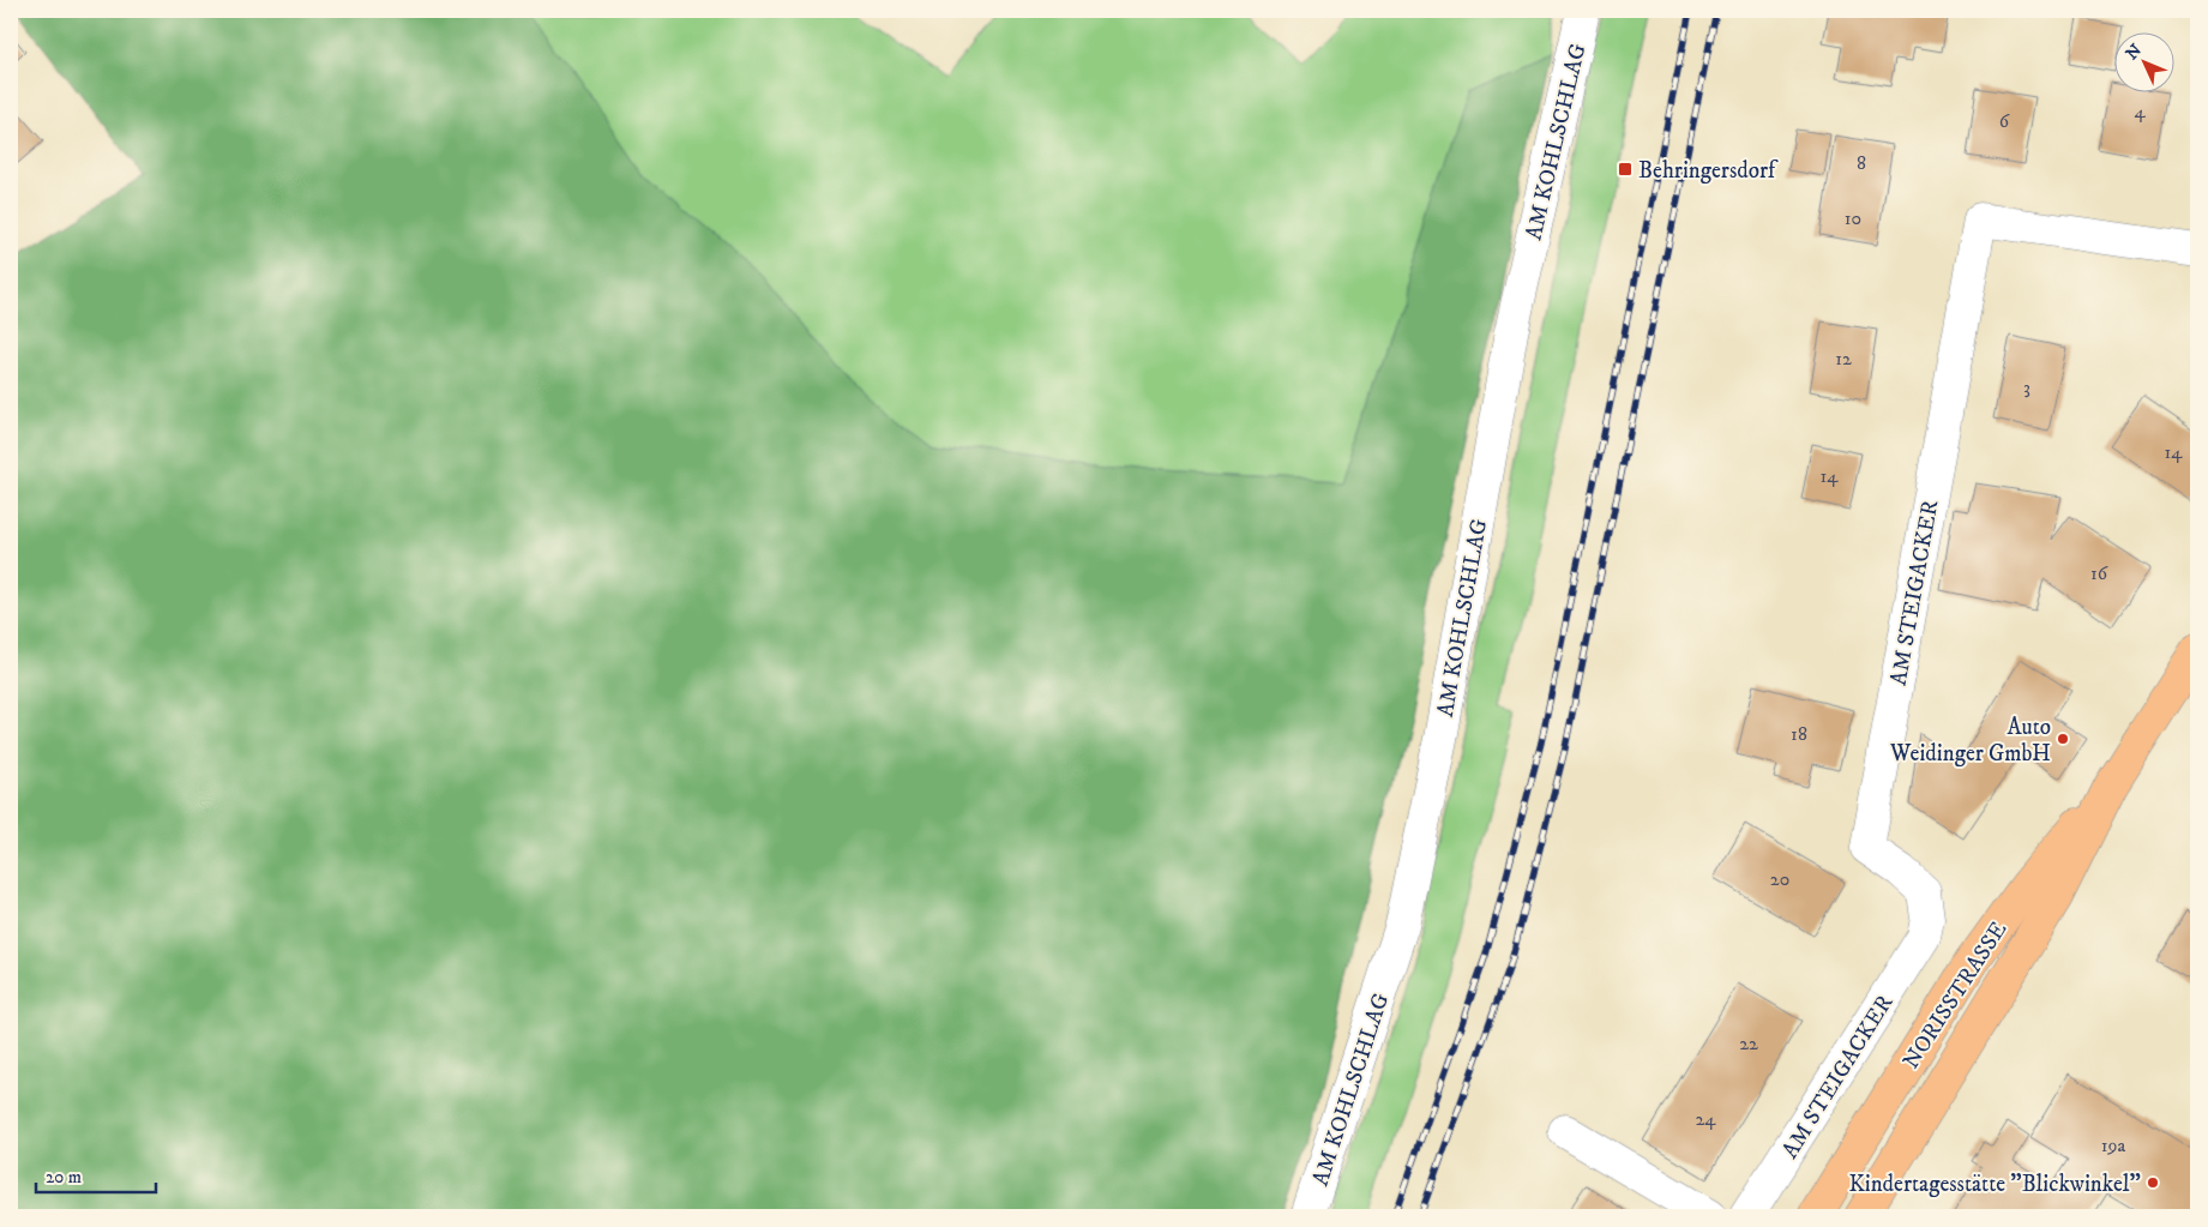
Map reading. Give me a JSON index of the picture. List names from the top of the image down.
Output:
{
  "streets": {
    "main road": ["NORISSTRASSE"],
    "street": ["AM KOHLSCHLAG", "AM STEIGACKER"]
  },
  "places": {
    "transit": ["Behringersdorf"],
    "other": ["Auto Weidinger GmbH", "Kindertagesstätte \"Blickwinkel\""]
  },
  "house_numbers": [
    "4",
    "6",
    "8",
    "10",
    "12",
    "3",
    "14",
    "14",
    "16",
    "18",
    "20",
    "22",
    "24",
    "19a"
  ],
  "scale_bar": "20 m",
  "north": "top left"
}
